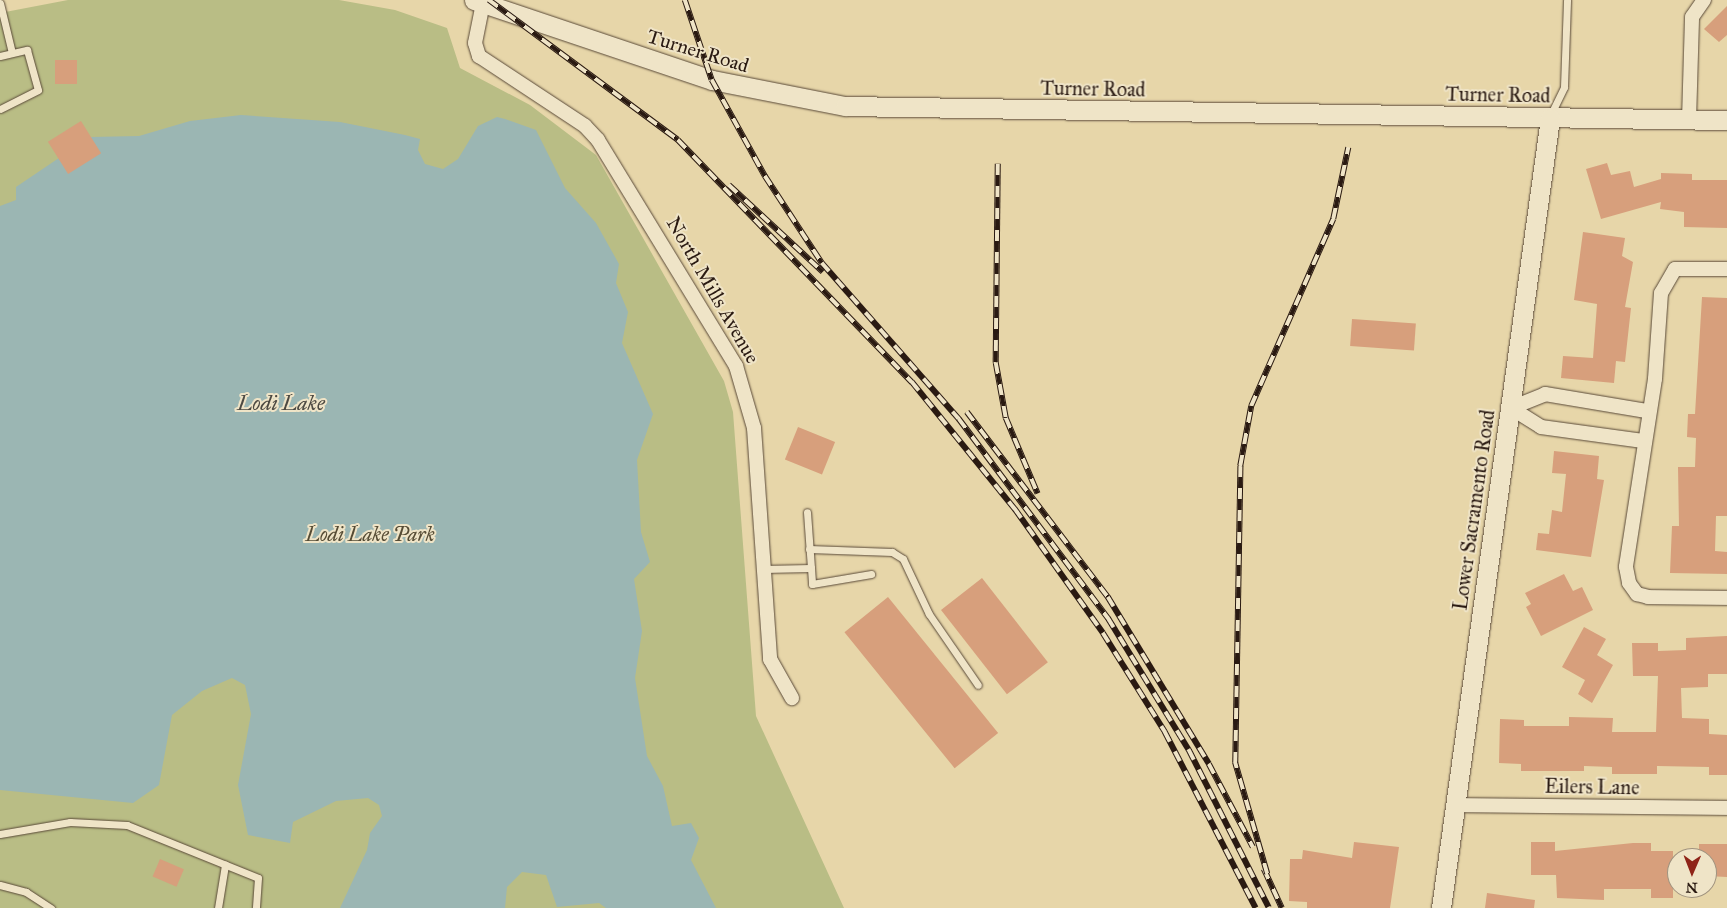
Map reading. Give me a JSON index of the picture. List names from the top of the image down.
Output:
{
  "streets": {
    "main road": ["Turner Road", "Lower Sacramento Road"],
    "street": ["North Mills Avenue", "Eilers Lane"]
  },
  "crossings": [
    ["Turner Road", "North Mills Avenue"],
    ["Turner Road", "Lower Sacramento Road"],
    ["Lower Sacramento Road", "Eilers Lane"]
  ],
  "water": ["Lodi Lake"],
  "parks": ["Lodi Lake Park"],
  "north": "bottom"
}
